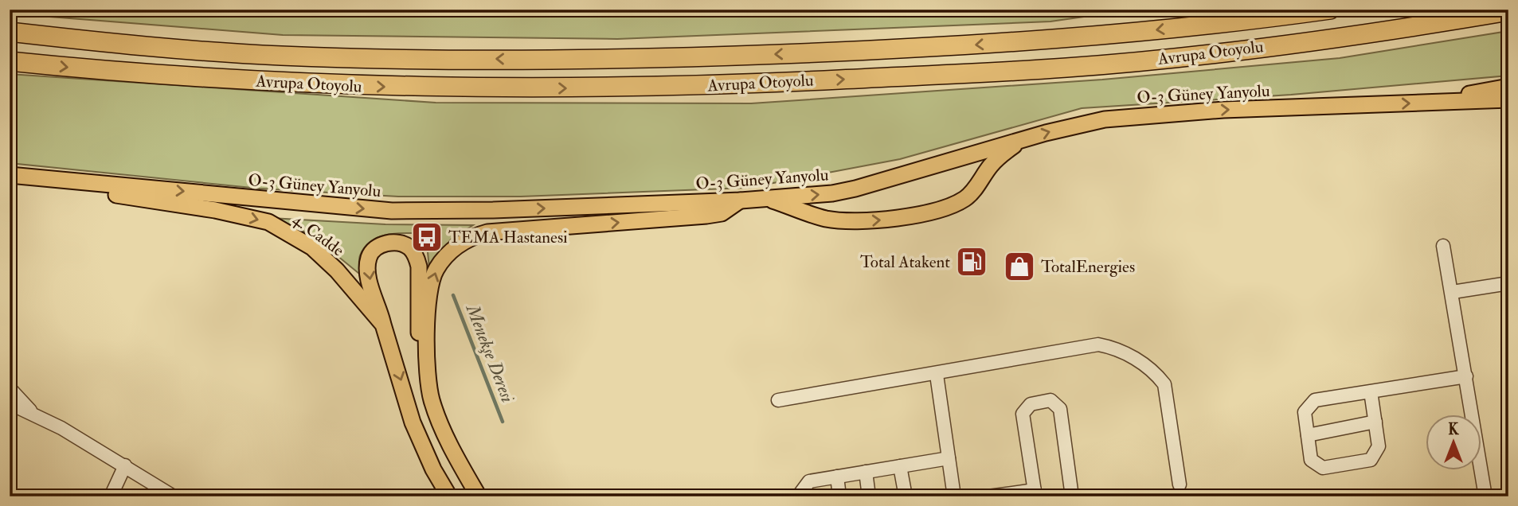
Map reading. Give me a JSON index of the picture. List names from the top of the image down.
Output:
{
  "streets": {
    "highway": ["Avrupa Otoyolu"],
    "main road": ["O-3 Güney Yanyolu", "4. Cadde"]
  },
  "crossings": [
    ["O-3 Güney Yanyolu", "4. Cadde"]
  ],
  "one_way": ["O-3 Güney Yanyolu", "4. Cadde"],
  "water": ["Menekşe Deresi"],
  "places": {
    "bus stop": ["TEMA Hastanesi"],
    "fuel station": ["Total Atakent"],
    "shop": ["TotalEnergies"]
  },
  "north": "top"
}
